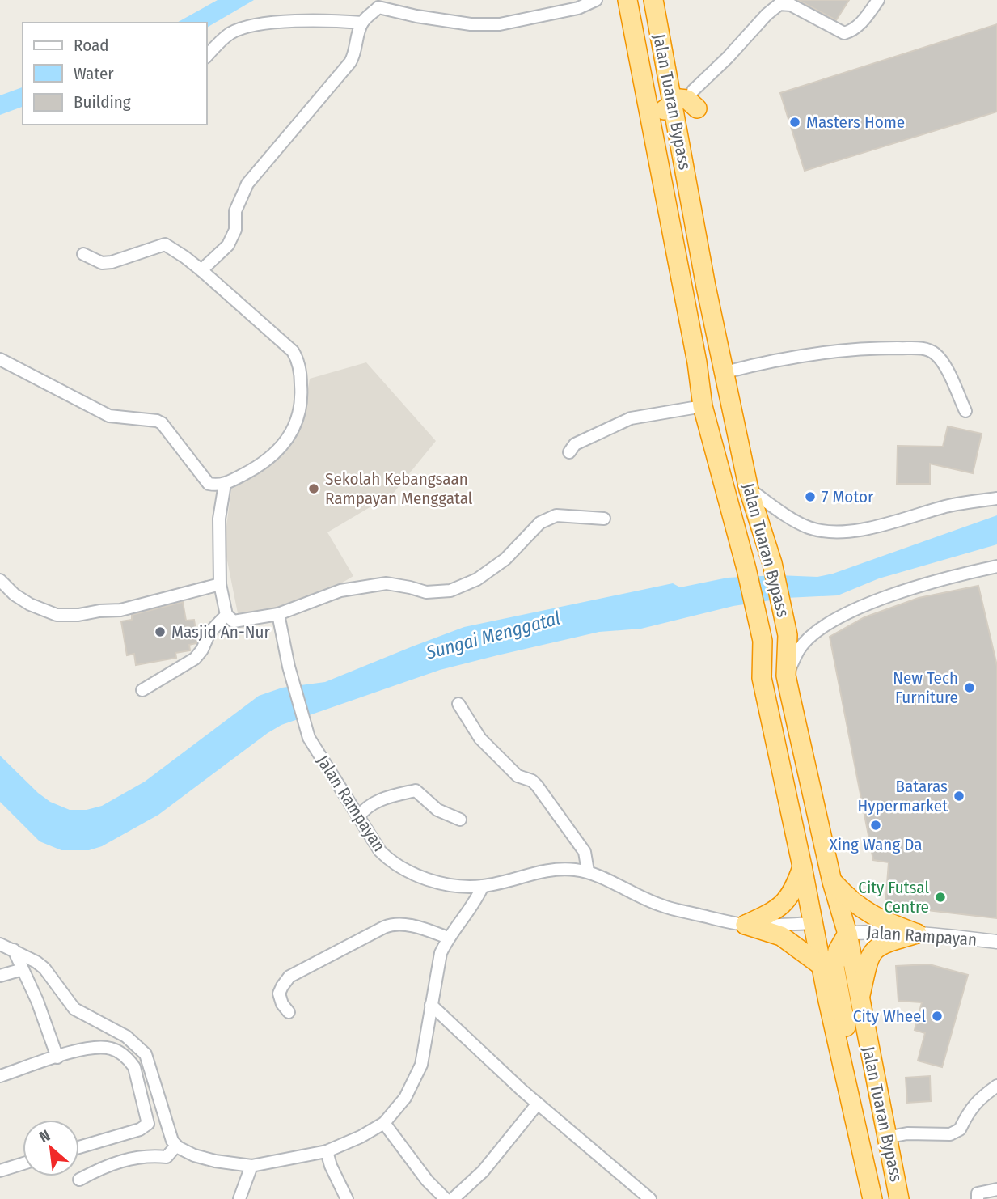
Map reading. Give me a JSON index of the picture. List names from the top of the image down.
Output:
{
  "streets": {
    "highway": ["Jalan Tuaran Bypass"],
    "street": ["Jalan Rampayan"]
  },
  "crossings": [
    ["Jalan Tuaran Bypass", "Jalan Rampayan"]
  ],
  "water": ["Sungai Menggatal"],
  "places": [
    "Masters Home",
    "Sekolah Kebangsaan Rampayan Menggatal",
    "7 Motor",
    "Masjid An-Nur",
    "New Tech Furniture",
    "Bataras Hypermarket",
    "Xing Wang Da",
    "City Futsal Centre",
    "City Wheel"
  ],
  "legend": ["Road", "Water", "Building"],
  "north": "top left"
}
